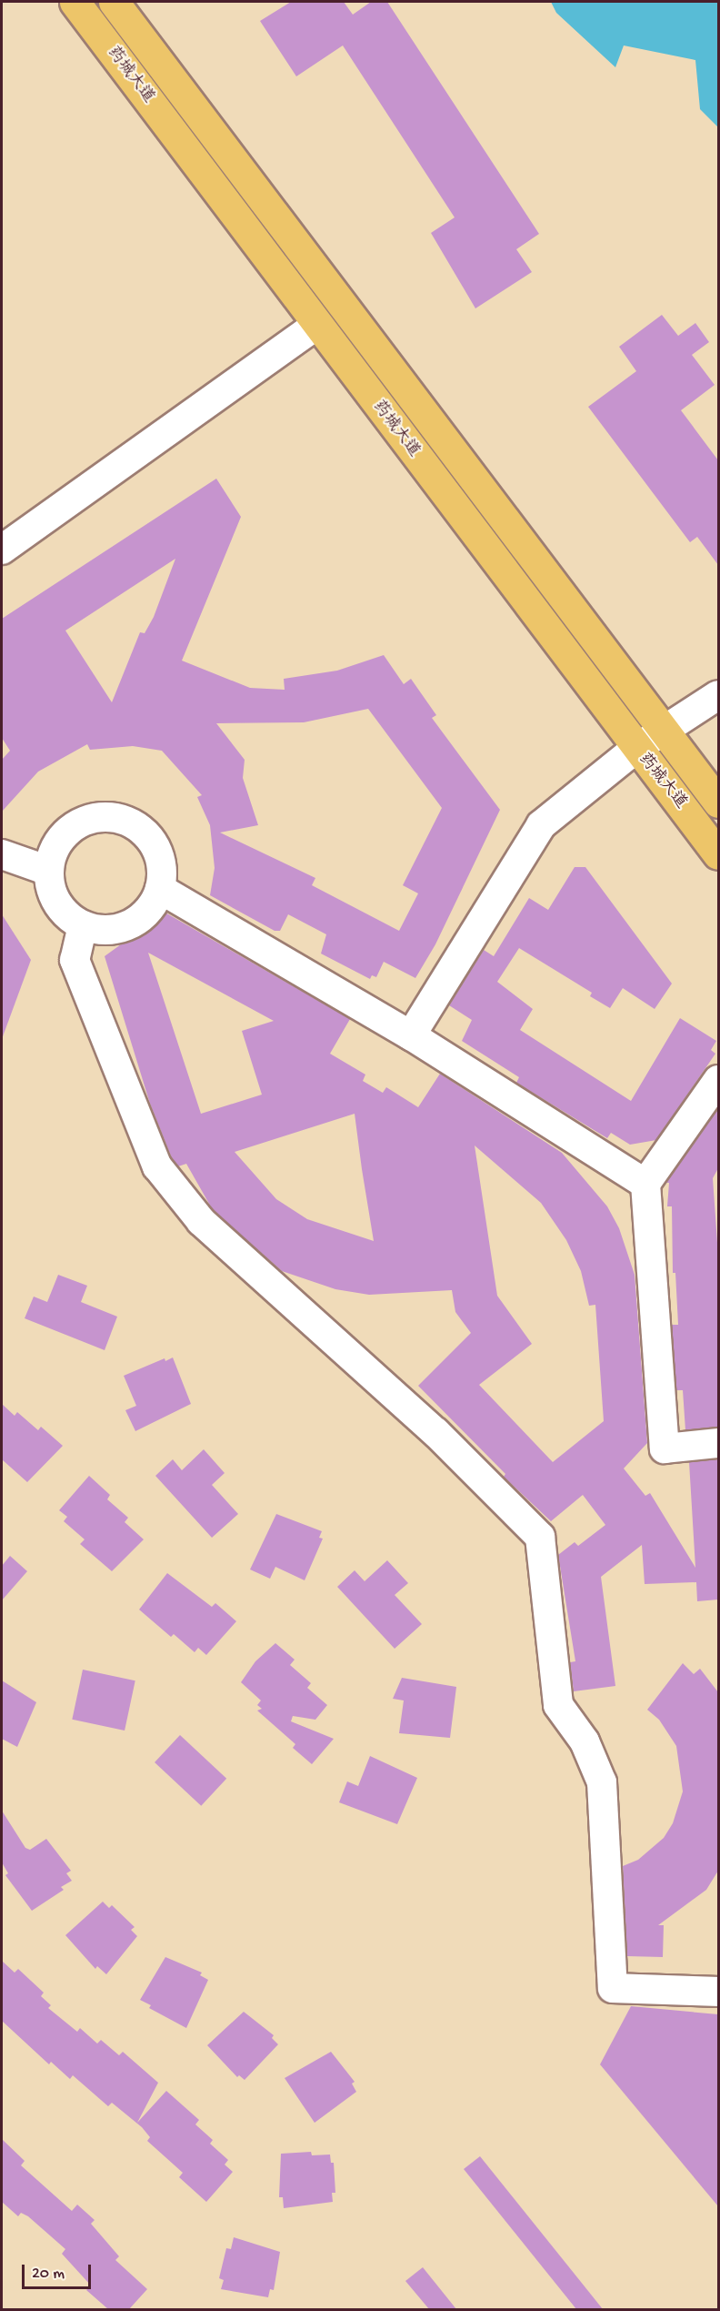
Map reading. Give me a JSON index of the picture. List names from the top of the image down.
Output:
{
  "streets": {
    "main road": ["药城大道"]
  },
  "scale_bar": "20 m"
}
